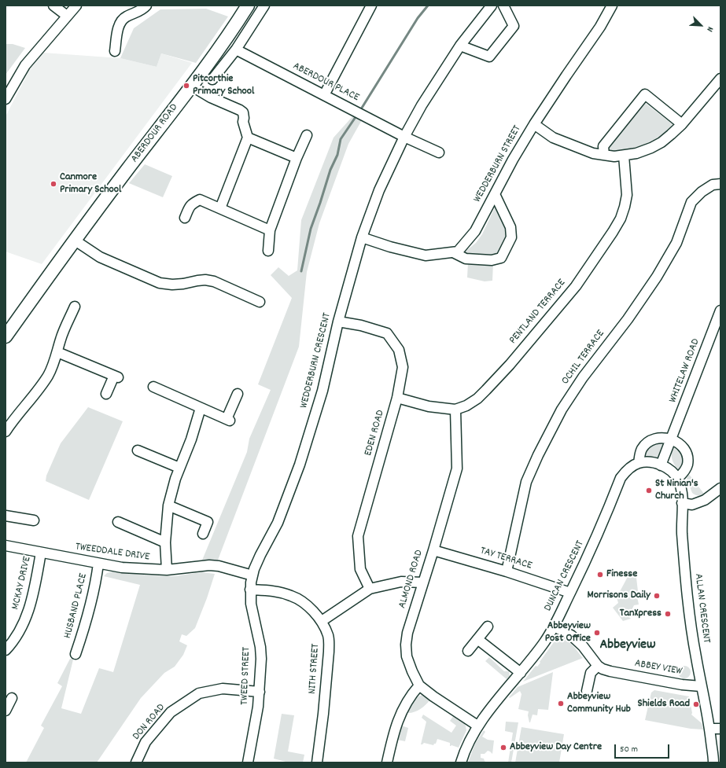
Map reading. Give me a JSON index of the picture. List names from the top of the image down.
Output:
{
  "streets": {
    "main road": ["ABERDOUR ROAD"],
    "street": [
      "ABERDOUR PLACE",
      "WEDDERBURN STREET",
      "PENTLAND TERRACE",
      "OCHIL TERRACE",
      "WEDDERBURN CRESCENT",
      "WHITELAW ROAD",
      "EDEN ROAD",
      "TWEEDDALE DRIVE",
      "TAY TERRACE",
      "DUNCAN CRESCENT",
      "ALMOND ROAD",
      "MCKAY DRIVE",
      "HUSBAND PLACE",
      "ALLAN CRESCENT",
      "ABBEY VIEW",
      "NITH STREET",
      "TWEED STREET",
      "DON ROAD"
    ]
  },
  "crossings": [
    ["ABERDOUR PLACE", "WEDDERBURN CRESCENT"],
    ["PENTLAND TERRACE", "ALMOND ROAD"],
    ["OCHIL TERRACE", "TAY TERRACE"],
    ["WEDDERBURN CRESCENT", "EDEN ROAD"],
    ["WEDDERBURN CRESCENT", "TWEEDDALE DRIVE"],
    ["WEDDERBURN CRESCENT", "NITH STREET"],
    ["WEDDERBURN CRESCENT", "TWEED STREET"],
    ["WHITELAW ROAD", "ALLAN CRESCENT"],
    ["TWEEDDALE DRIVE", "MCKAY DRIVE"],
    ["TWEEDDALE DRIVE", "HUSBAND PLACE"],
    ["TAY TERRACE", "DUNCAN CRESCENT"],
    ["TAY TERRACE", "ALMOND ROAD"],
    ["DUNCAN CRESCENT", "ALMOND ROAD"],
    ["ALLAN CRESCENT", "ABBEY VIEW"],
    ["NITH STREET", "TWEED STREET"],
    ["TWEED STREET", "DON ROAD"]
  ],
  "districts": ["Abbeyview"],
  "places": [
    "Pitcorthie Primary School",
    "Canmore Primary School",
    "St Ninian's Church",
    "Finesse",
    "Morrisons Daily",
    "TanXpress",
    "Abbeyview Post Office",
    "Abbeyview Community Hub",
    "Shields Road",
    "Abbeyview Day Centre"
  ],
  "scale_bar": "50 m",
  "north": "bottom right"
}
